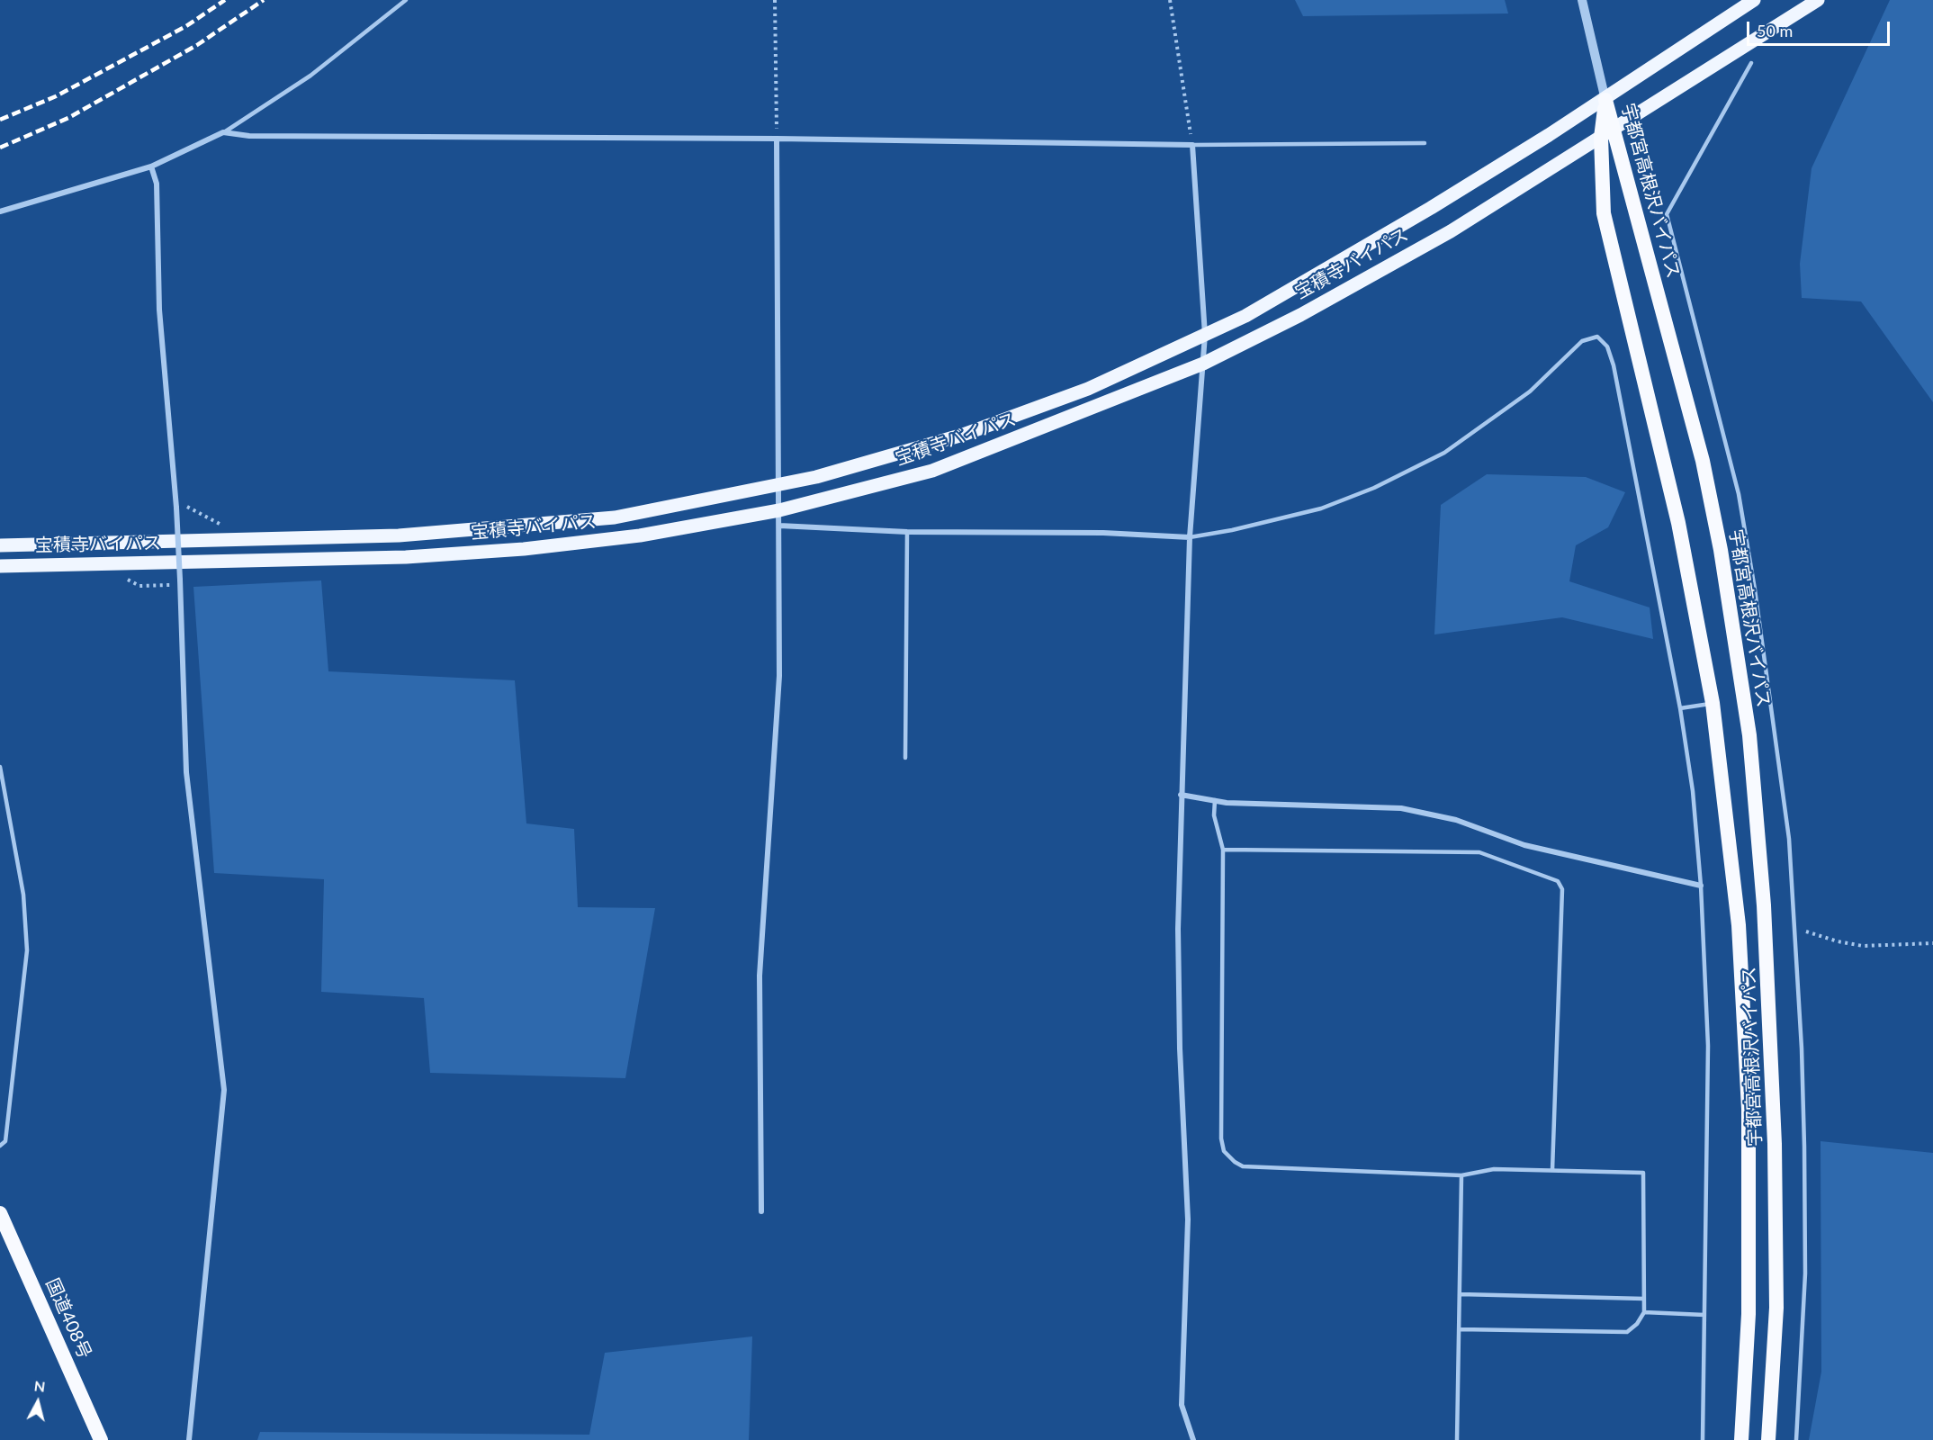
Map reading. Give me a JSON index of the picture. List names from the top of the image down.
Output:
{
  "streets": {
    "highway": ["宇都宮高根沢バイパス", "国道408号"],
    "main road": ["宝積寺バイパス"]
  },
  "crossings": [
    ["宇都宮高根沢バイパス", "宝積寺バイパス"]
  ],
  "scale_bar": "50 m",
  "north": "top"
}
